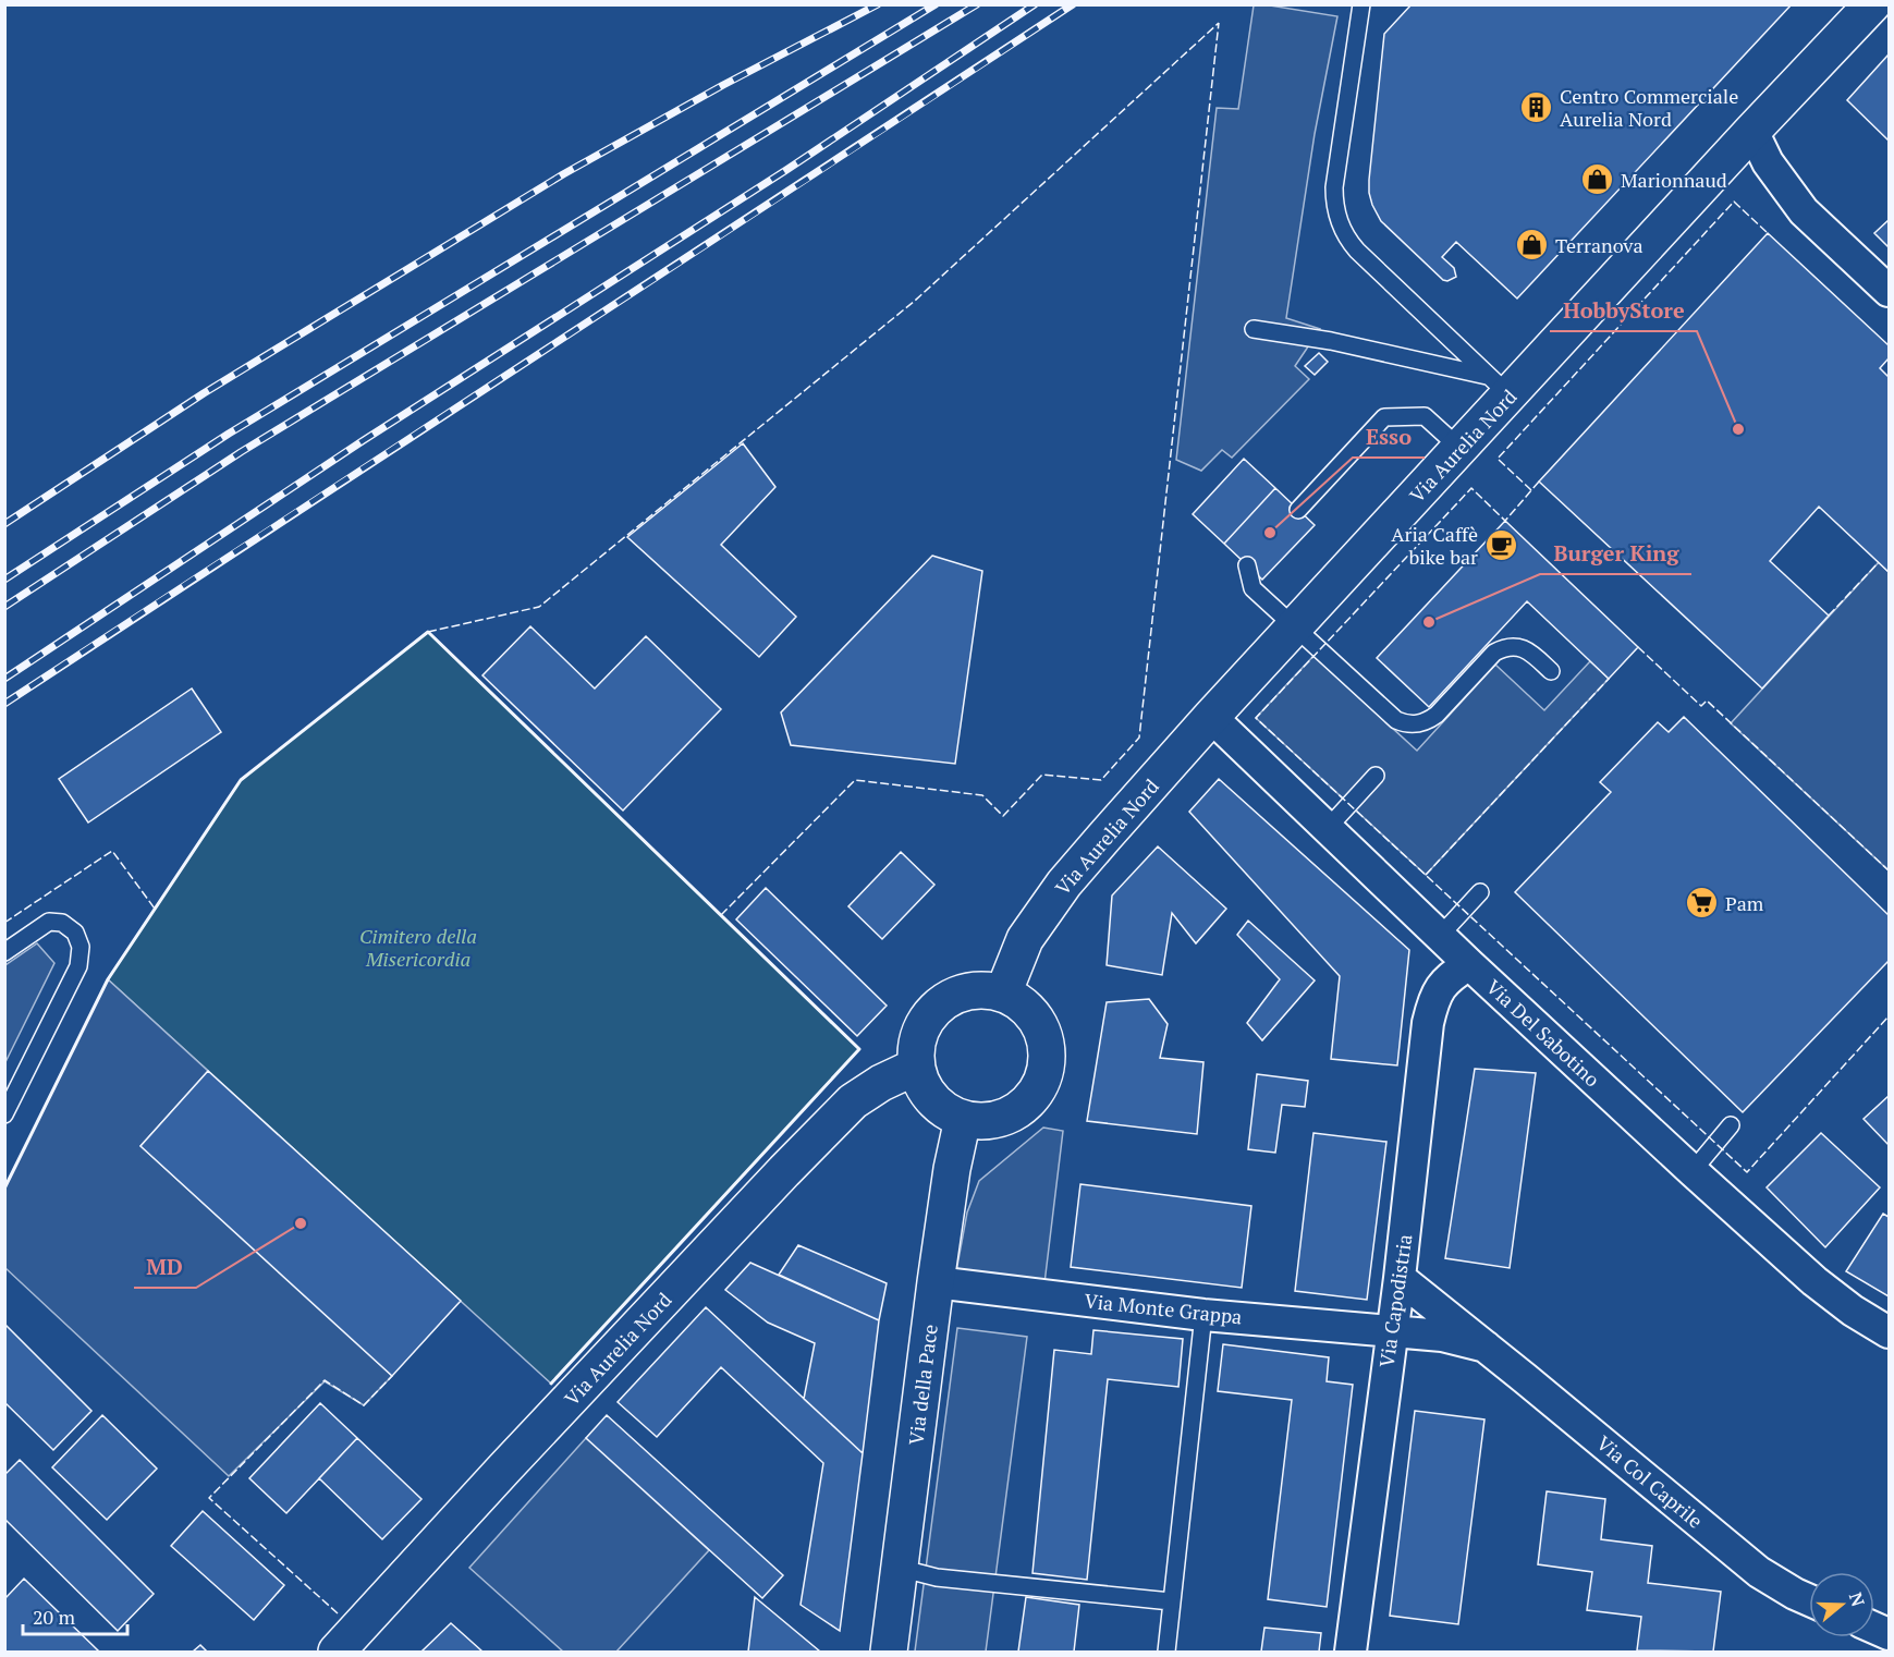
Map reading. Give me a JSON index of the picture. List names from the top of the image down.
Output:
{
  "streets": {
    "main road": ["Via Aurelia Nord", "Via della Pace"],
    "street": [
      "Via Del Sabotino",
      "Via Capodistria",
      "Via Monte Grappa",
      "Via Col Caprile"
    ]
  },
  "crossings": [
    ["Via Aurelia Nord", "Via Del Sabotino"],
    ["Via Aurelia Nord", "Via della Pace"],
    ["Via Del Sabotino", "Via Capodistria"],
    ["Via Capodistria", "Via Monte Grappa"],
    ["Via Capodistria", "Via Col Caprile"],
    ["Via Monte Grappa", "Via della Pace"],
    ["Via Monte Grappa", "Via Col Caprile"]
  ],
  "parks": ["Cimitero della Misericordia"],
  "places": {
    "building": ["Centro Commerciale Aurelia Nord"],
    "shop": ["Marionnaud", "Terranova"],
    "other": [
      "HobbyStore",
      "Esso",
      "Burger King",
      "MD"
    ],
    "cafe": ["Aria Caffè bike bar"],
    "supermarket": ["Pam"]
  },
  "scale_bar": "20 m",
  "north": "right"
}
